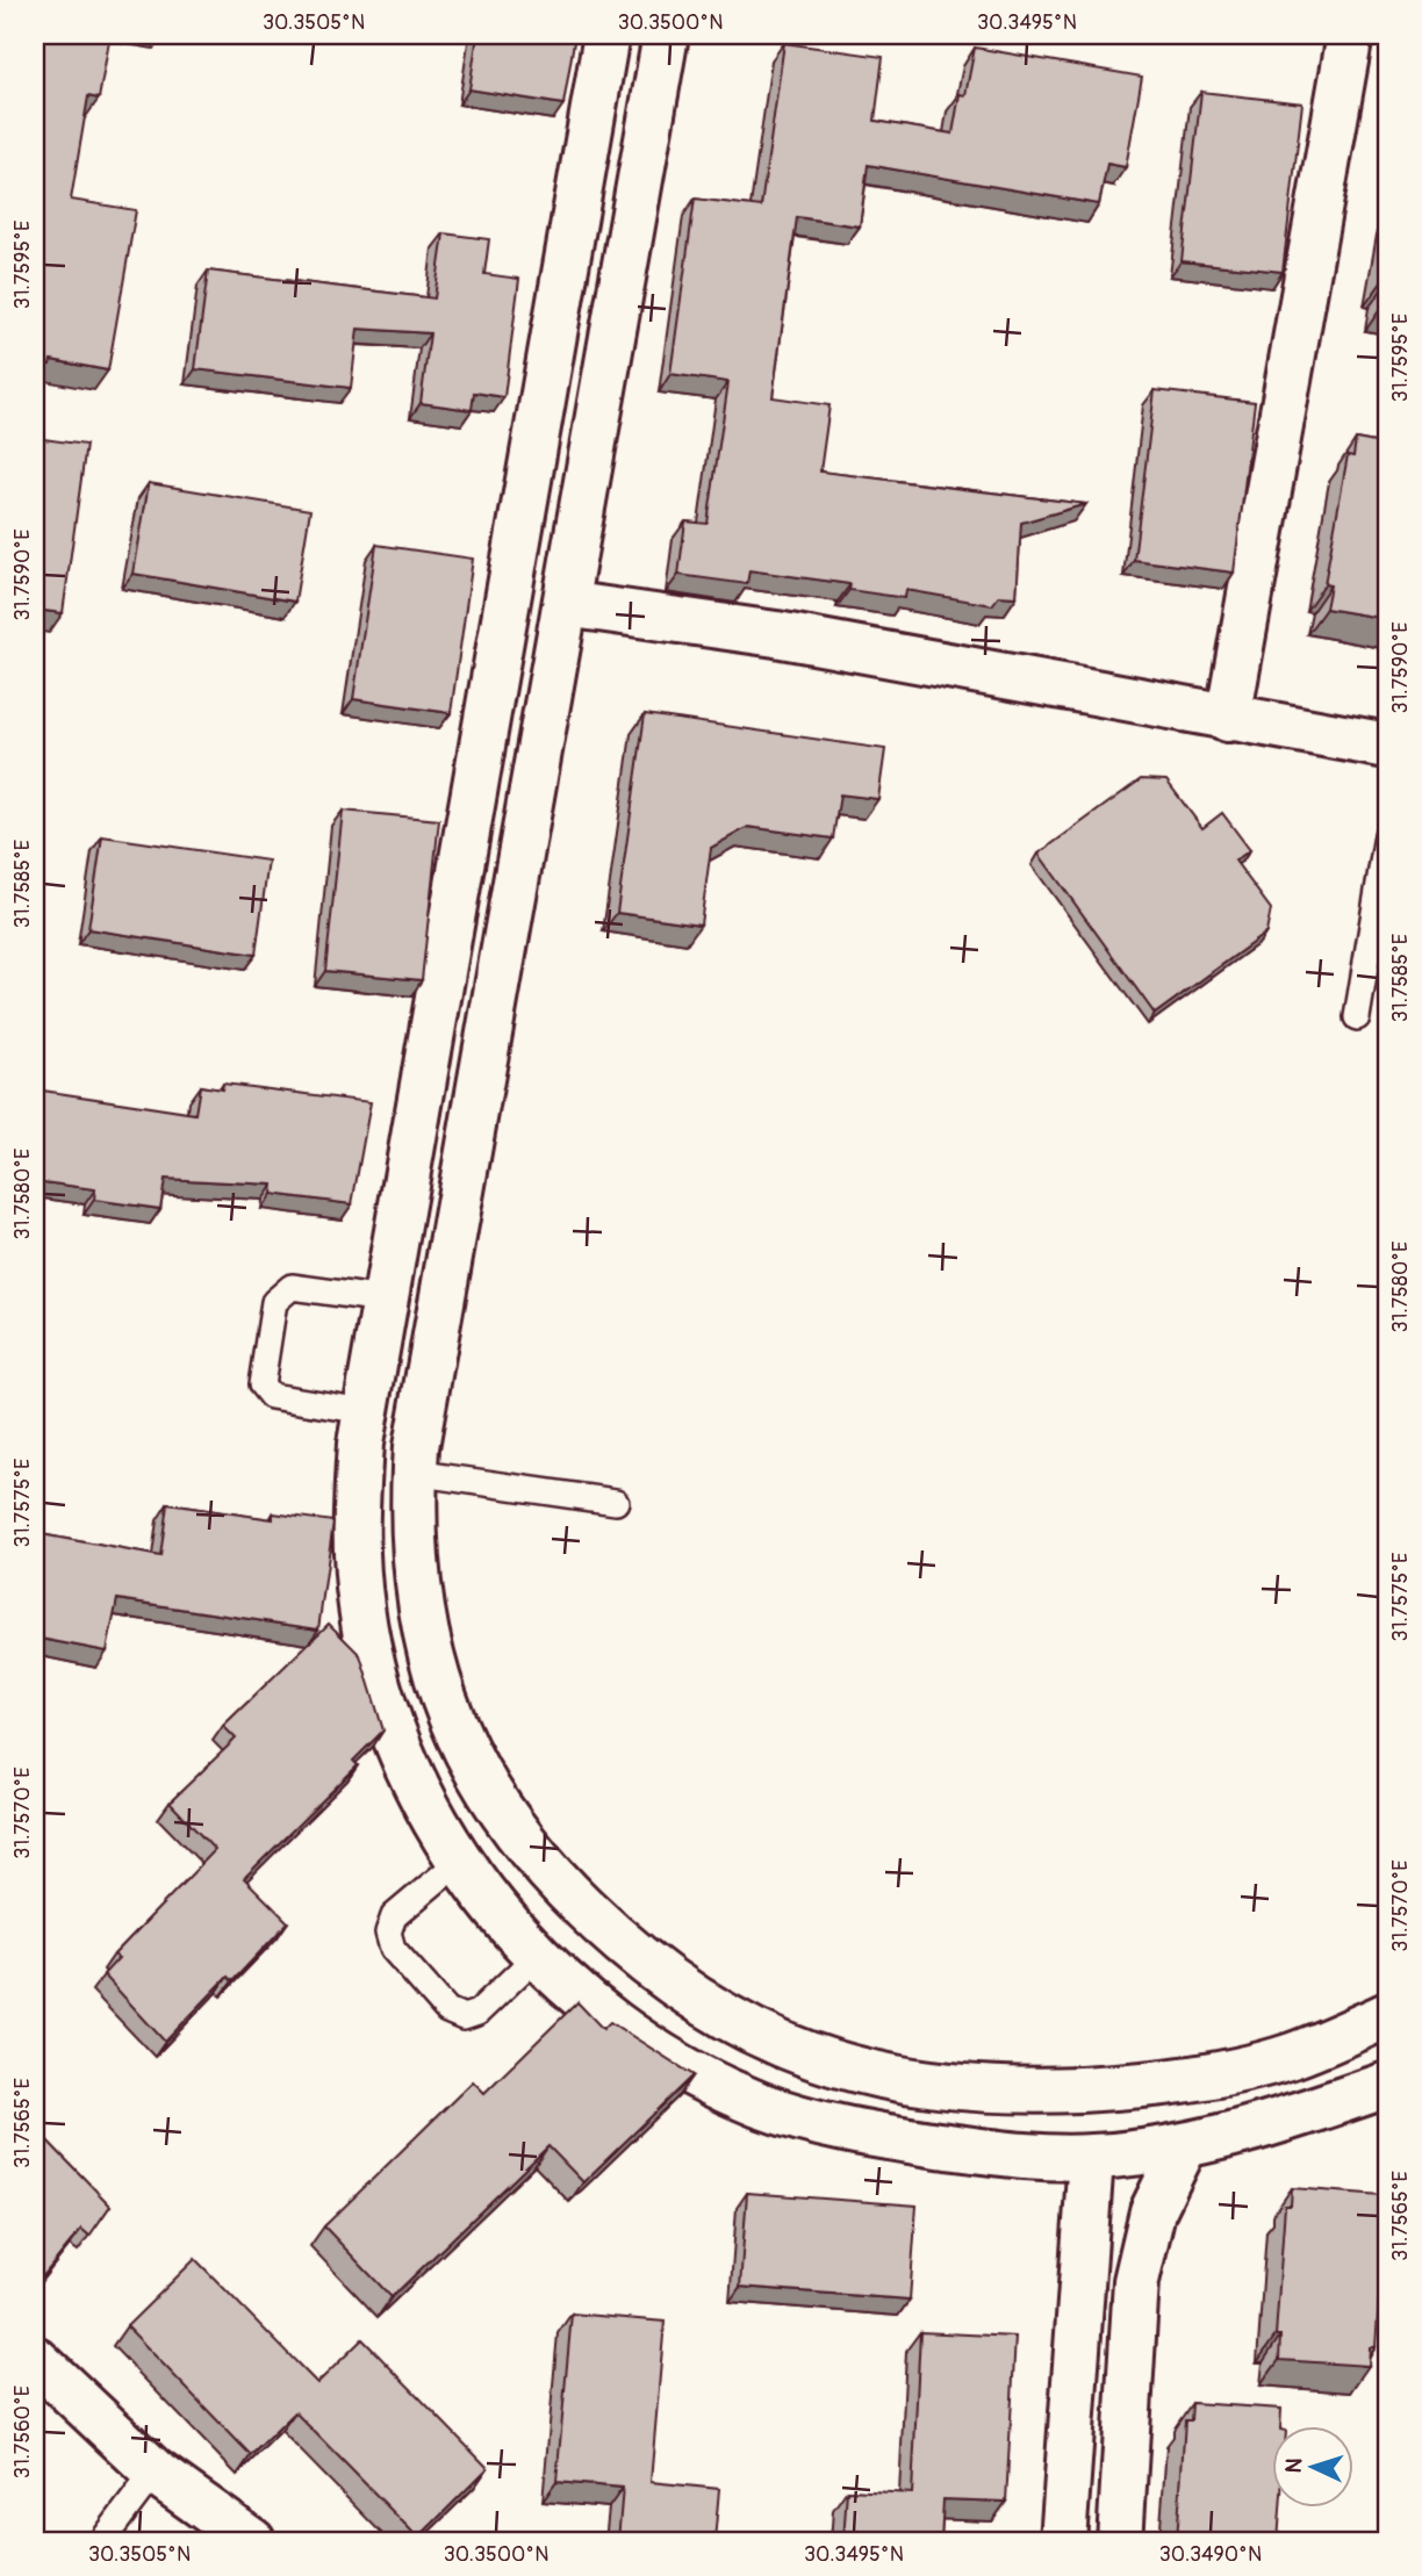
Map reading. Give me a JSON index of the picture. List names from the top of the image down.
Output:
{
  "north": "left",
  "coordinates": [
    "30.3505°N",
    "30.3500°N",
    "30.3495°N",
    "31.7595°E",
    "31.7590°E",
    "31.7585°E",
    "31.7580°E",
    "31.7575°E",
    "31.7570°E",
    "31.7565°E",
    "31.7560°E",
    "30.3490°N"
  ]
}
